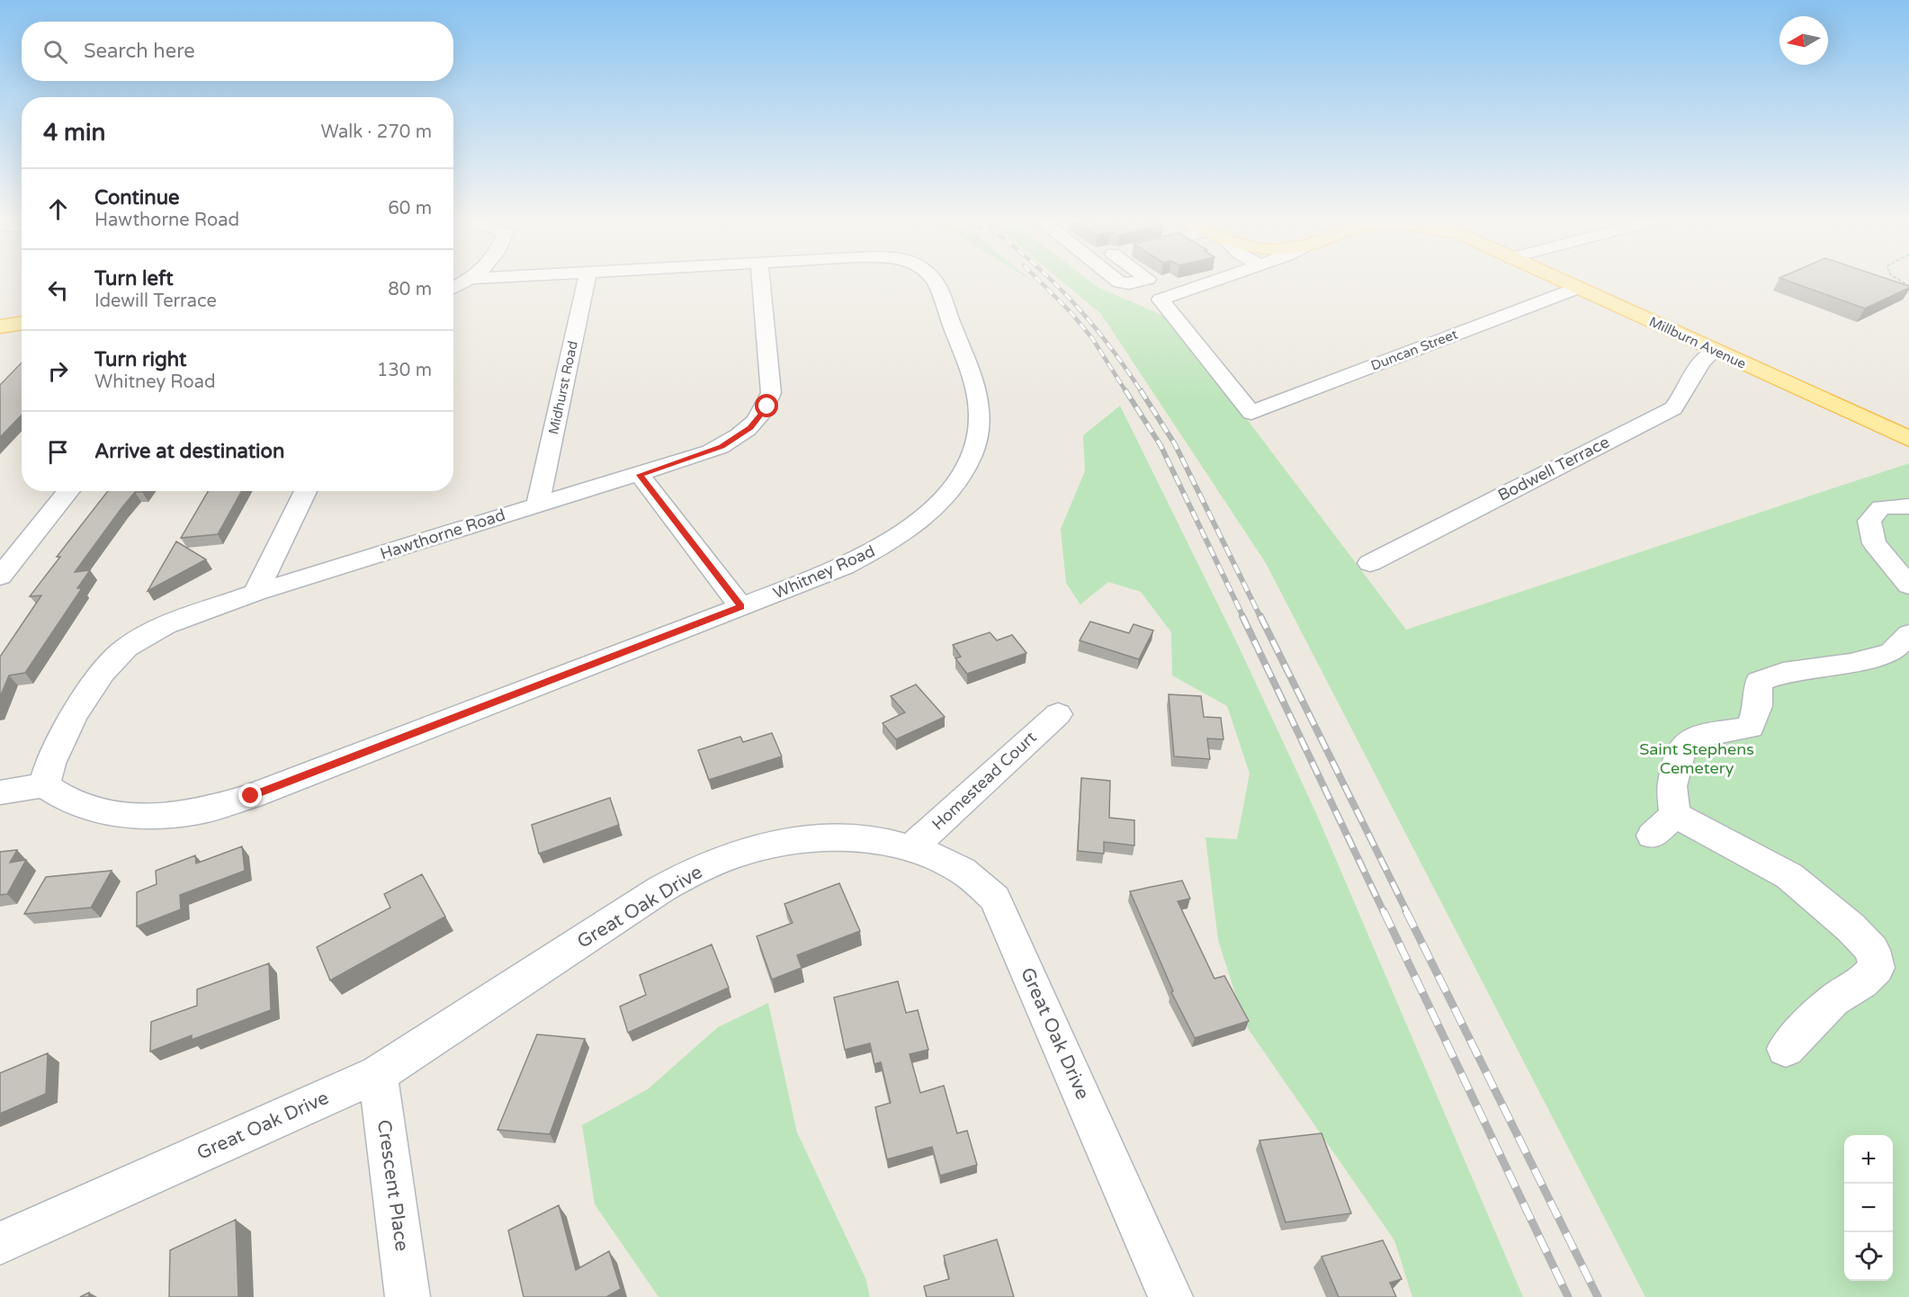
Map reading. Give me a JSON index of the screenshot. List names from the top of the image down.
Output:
{
  "streets": {
    "main road": ["Millburn Avenue"],
    "street": [
      "Duncan Street",
      "Midhurst Road",
      "Bodwell Terrace",
      "Hawthorne Road",
      "Whitney Road",
      "Homestead Court",
      "Great Oak Drive",
      "Crescent Place"
    ]
  },
  "crossings": [
    ["Millburn Avenue", "Duncan Street"],
    ["Millburn Avenue", "Bodwell Terrace"],
    ["Midhurst Road", "Hawthorne Road"],
    ["Hawthorne Road", "Whitney Road"],
    ["Homestead Court", "Great Oak Drive"],
    ["Great Oak Drive", "Crescent Place"]
  ],
  "parks": ["Saint Stephens Cemetery"],
  "north": "left",
  "page": {
    "search": "Search here",
    "heading": ["4 min", "Walk · 270 m"],
    "list": [
      ["Continue", "Hawthorne Road", "60 m"],
      ["Turn left", "Idewill Terrace", "80 m"],
      ["Turn right", "Whitney Road", "130 m"],
      "Arrive at destination"
    ],
    "map_buttons": ["+", "−"]
  }
}
